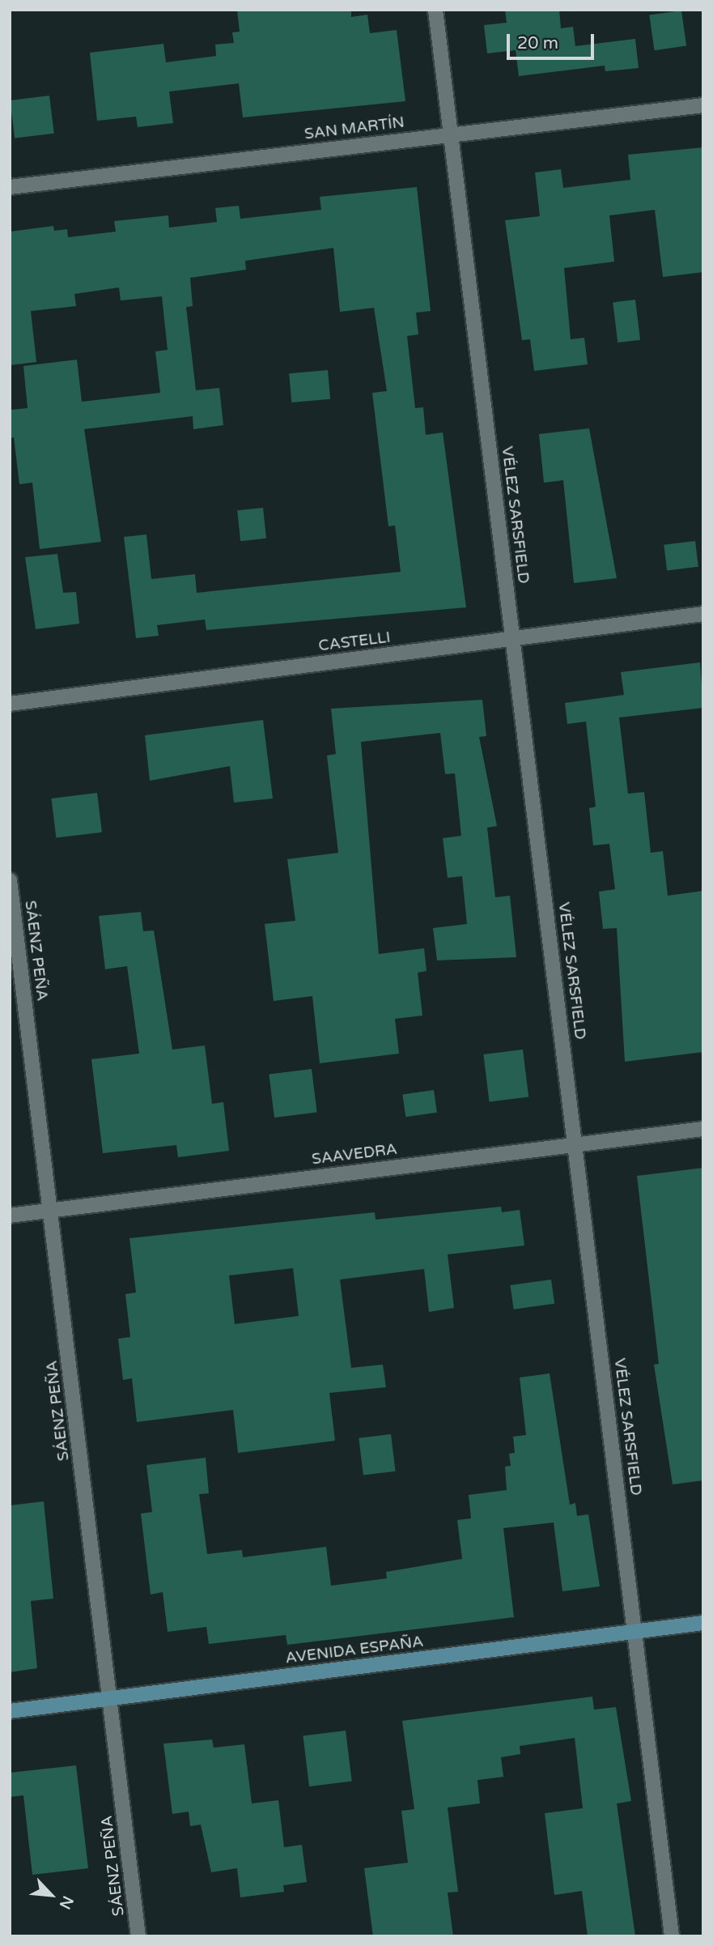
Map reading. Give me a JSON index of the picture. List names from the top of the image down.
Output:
{
  "streets": {
    "main road": ["AVENIDA ESPAÑA"],
    "street": [
      "SAN MARTÍN",
      "VÉLEZ SARSFIELD",
      "CASTELLI",
      "SÁENZ PEÑA",
      "SAAVEDRA"
    ]
  },
  "crossings": [
    ["SAN MARTÍN", "VÉLEZ SARSFIELD"],
    ["VÉLEZ SARSFIELD", "CASTELLI"],
    ["VÉLEZ SARSFIELD", "SAAVEDRA"],
    ["VÉLEZ SARSFIELD", "AVENIDA ESPAÑA"],
    ["SÁENZ PEÑA", "SAAVEDRA"],
    ["SÁENZ PEÑA", "AVENIDA ESPAÑA"]
  ],
  "scale_bar": "20 m",
  "north": "bottom right"
}
